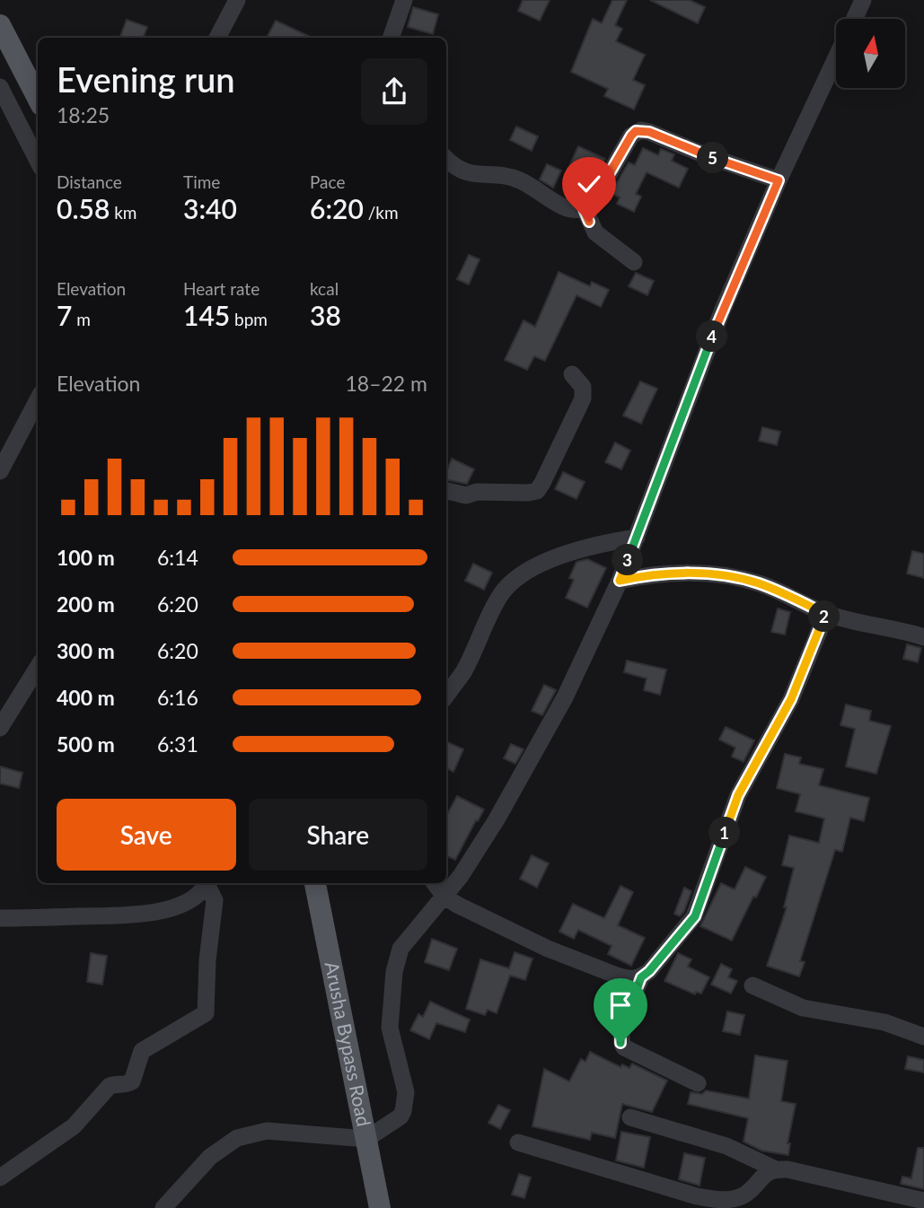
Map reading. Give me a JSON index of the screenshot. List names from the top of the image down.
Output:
{
  "streets": {
    "main road": ["Arusha Bypass Road"]
  },
  "north": "top",
  "page": {
    "heading": ["Evening run", "18:25"],
    "pins": [
      "5",
      "4",
      "3",
      "2",
      "1"
    ],
    "stats": [
      ["Distance", "0.58 km"],
      ["Time", "3:40"],
      ["Pace", "6:20 /km"],
      ["Elevation", "7 m"],
      ["Heart rate", "145 bpm"],
      ["kcal", "38"]
    ],
    "chart": ["Elevation", "18–22 m"],
    "list": [
      {
        "name": "100 m",
        "note": "6:14"
      },
      {
        "name": "200 m",
        "note": "6:20"
      },
      {
        "name": "300 m",
        "note": "6:20"
      },
      {
        "name": "400 m",
        "note": "6:16"
      },
      {
        "name": "500 m",
        "note": "6:31"
      }
    ],
    "buttons": ["Save", "Share"]
  }
}
